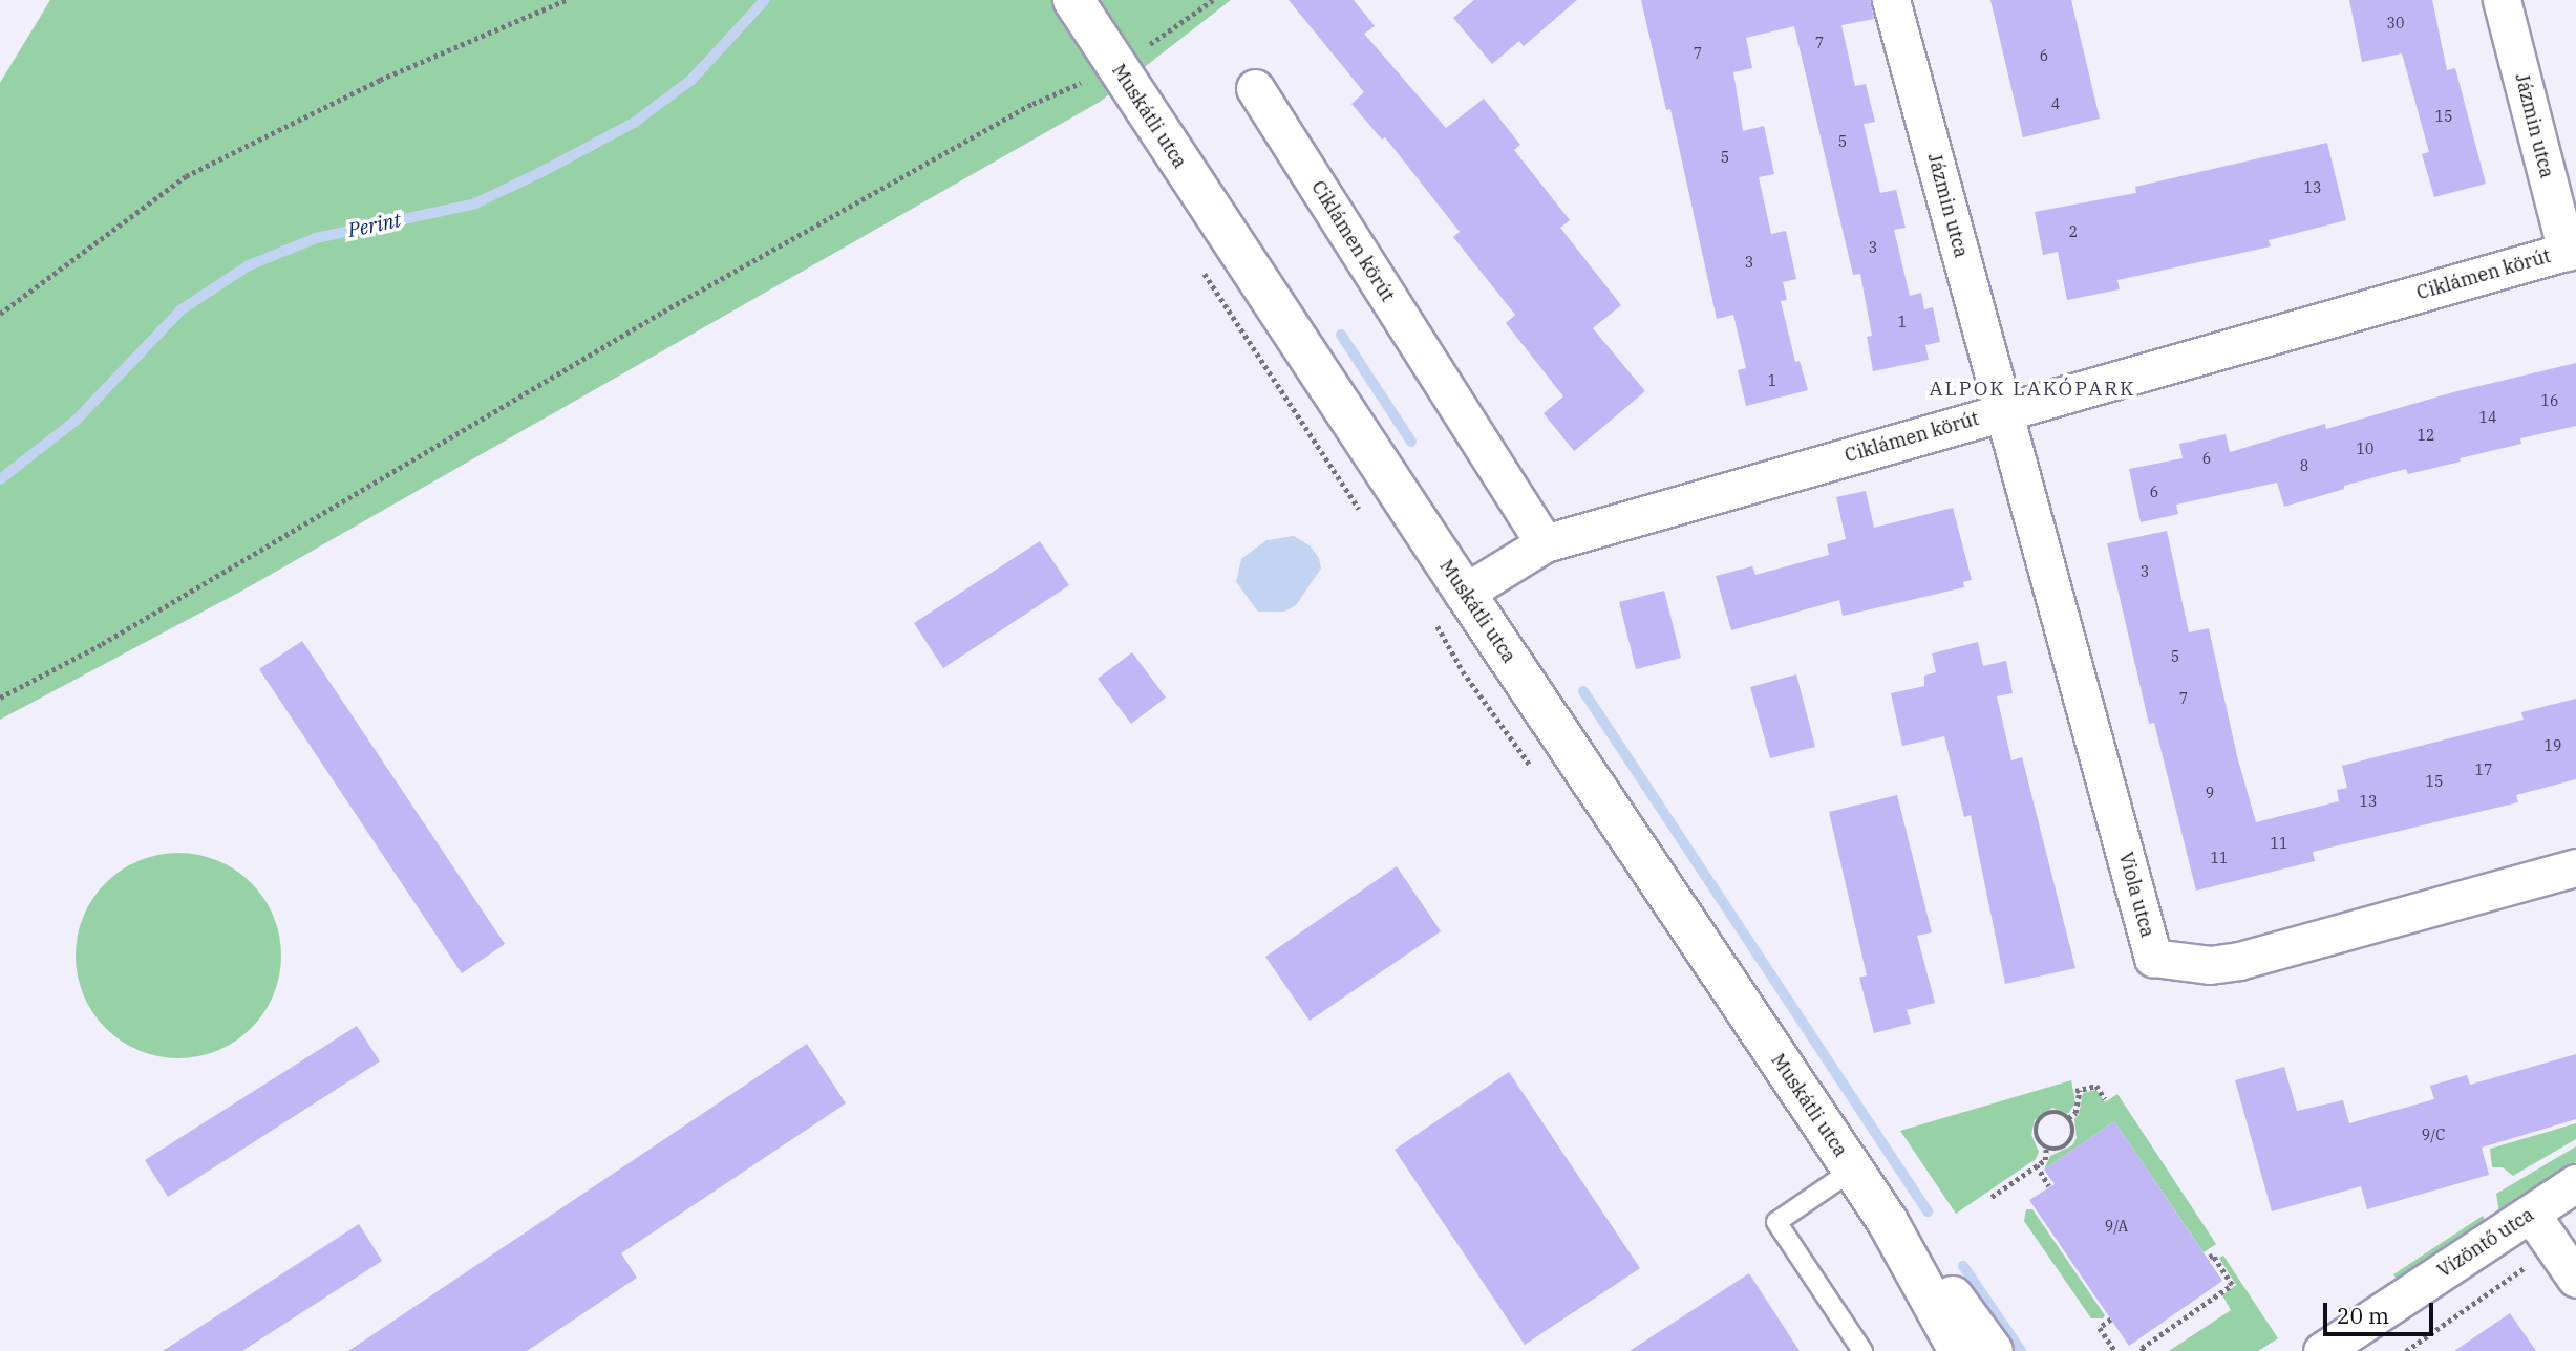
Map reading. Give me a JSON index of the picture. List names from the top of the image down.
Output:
{
  "streets": {
    "main road": ["Muskátli utca"],
    "street": [
      "Jázmin utca",
      "Ciklámen körút",
      "Viola utca",
      "Vízöntő utca"
    ]
  },
  "crossings": [
    ["Muskátli utca", "Ciklámen körút"],
    ["Jázmin utca", "Ciklámen körút"],
    ["Jázmin utca", "Viola utca"],
    ["Ciklámen körút", "Viola utca"]
  ],
  "districts": ["ALPOK LAKÓPARK"],
  "water": ["Perint"],
  "house_numbers": [
    "30",
    "7",
    "7",
    "6",
    "4",
    "15",
    "5",
    "5",
    "13",
    "2",
    "3",
    "3",
    "1",
    "1",
    "16",
    "14",
    "12",
    "10",
    "6",
    "8",
    "6",
    "3",
    "5",
    "7",
    "19",
    "17",
    "15",
    "9",
    "13",
    "11",
    "11",
    "9/C",
    "9/A"
  ],
  "scale_bar": "20 m"
}
